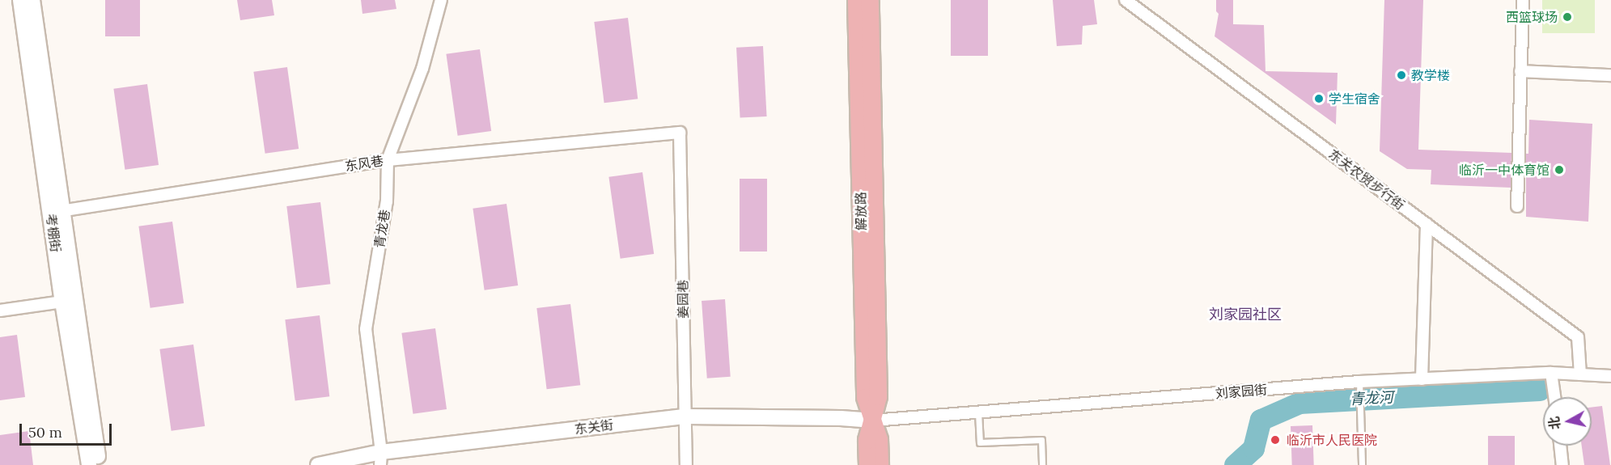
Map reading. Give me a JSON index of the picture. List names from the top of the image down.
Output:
{
  "streets": {
    "main road": ["解放路"],
    "street": [
      "东风巷",
      "东关农贸步行街",
      "青龙巷",
      "考棚街",
      "姜园巷",
      "刘家园街",
      "东关街"
    ]
  },
  "crossings": [
    ["东风巷", "青龙巷"],
    ["东风巷", "考棚街"],
    ["东风巷", "姜园巷"],
    ["东关农贸步行街", "刘家园街"],
    ["解放路", "刘家园街"],
    ["解放路", "东关街"],
    ["青龙巷", "东关街"],
    ["姜园巷", "东关街"],
    ["刘家园街", "东关街"]
  ],
  "districts": ["刘家园社区"],
  "water": ["青龙河"],
  "places": [
    "西篮球场",
    "教学楼",
    "学生宿舍",
    "临沂一中体育馆",
    "临沂市人民医院"
  ],
  "scale_bar": "50 m",
  "north": "left"
}
